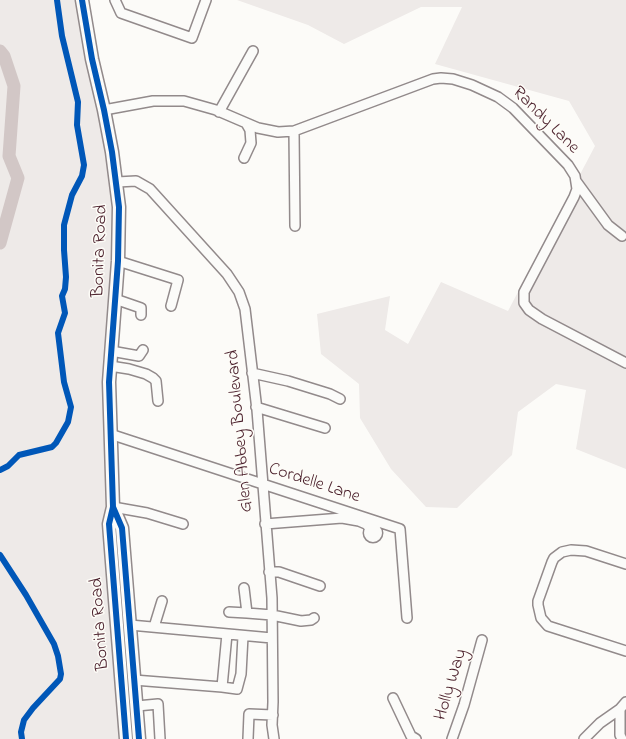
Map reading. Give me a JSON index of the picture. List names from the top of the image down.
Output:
{
  "streets": {
    "main road": ["Bonita Road"],
    "street": [
      "Randy Lane",
      "Glen Abbey Boulevard",
      "Cordelle Lane",
      "Holly Way"
    ]
  },
  "crossings": [
    ["Randy Lane", "Bonita Road"],
    ["Bonita Road", "Glen Abbey Boulevard"],
    ["Bonita Road", "Cordelle Lane"],
    ["Glen Abbey Boulevard", "Cordelle Lane"]
  ]
}
